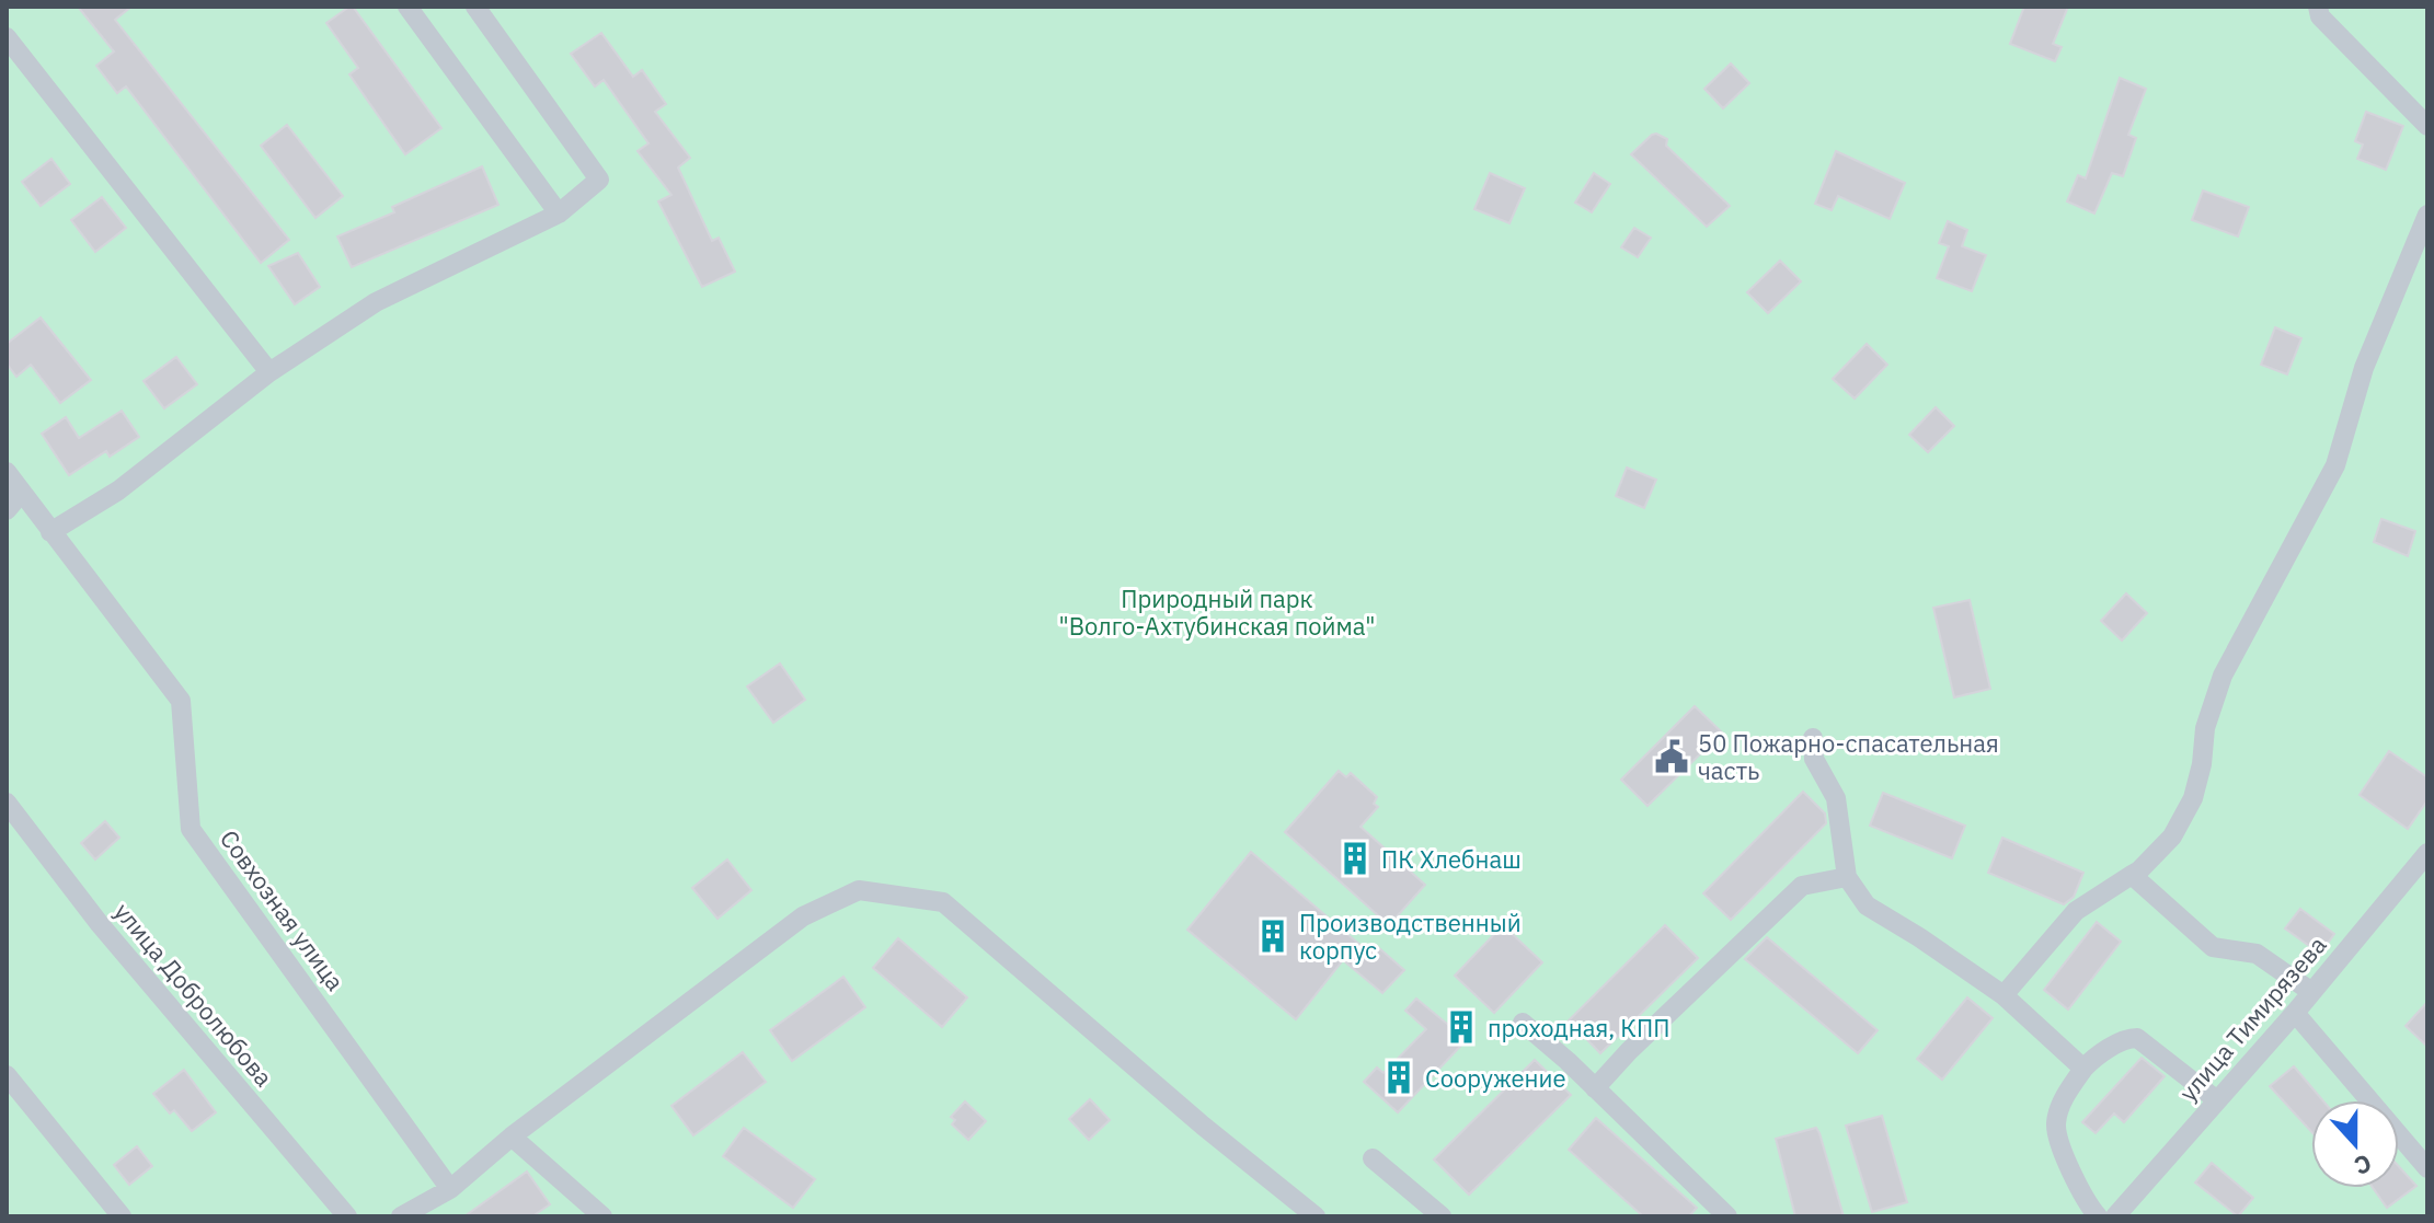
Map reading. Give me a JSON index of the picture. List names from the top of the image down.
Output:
{
  "streets": {
    "street": ["Совхозная улица", "улица Добролюбова", "улица Тимирязева"]
  },
  "parks": ["Природный парк \"Волго-Ахтубинская пойма\""],
  "places": {
    "public building": ["50 Пожарно-спасательная часть"],
    "building": [
      "ПК Хлебнаш",
      "Производственный корпус",
      "проходная, КПП",
      "Сооружение"
    ]
  },
  "north": "bottom"
}
